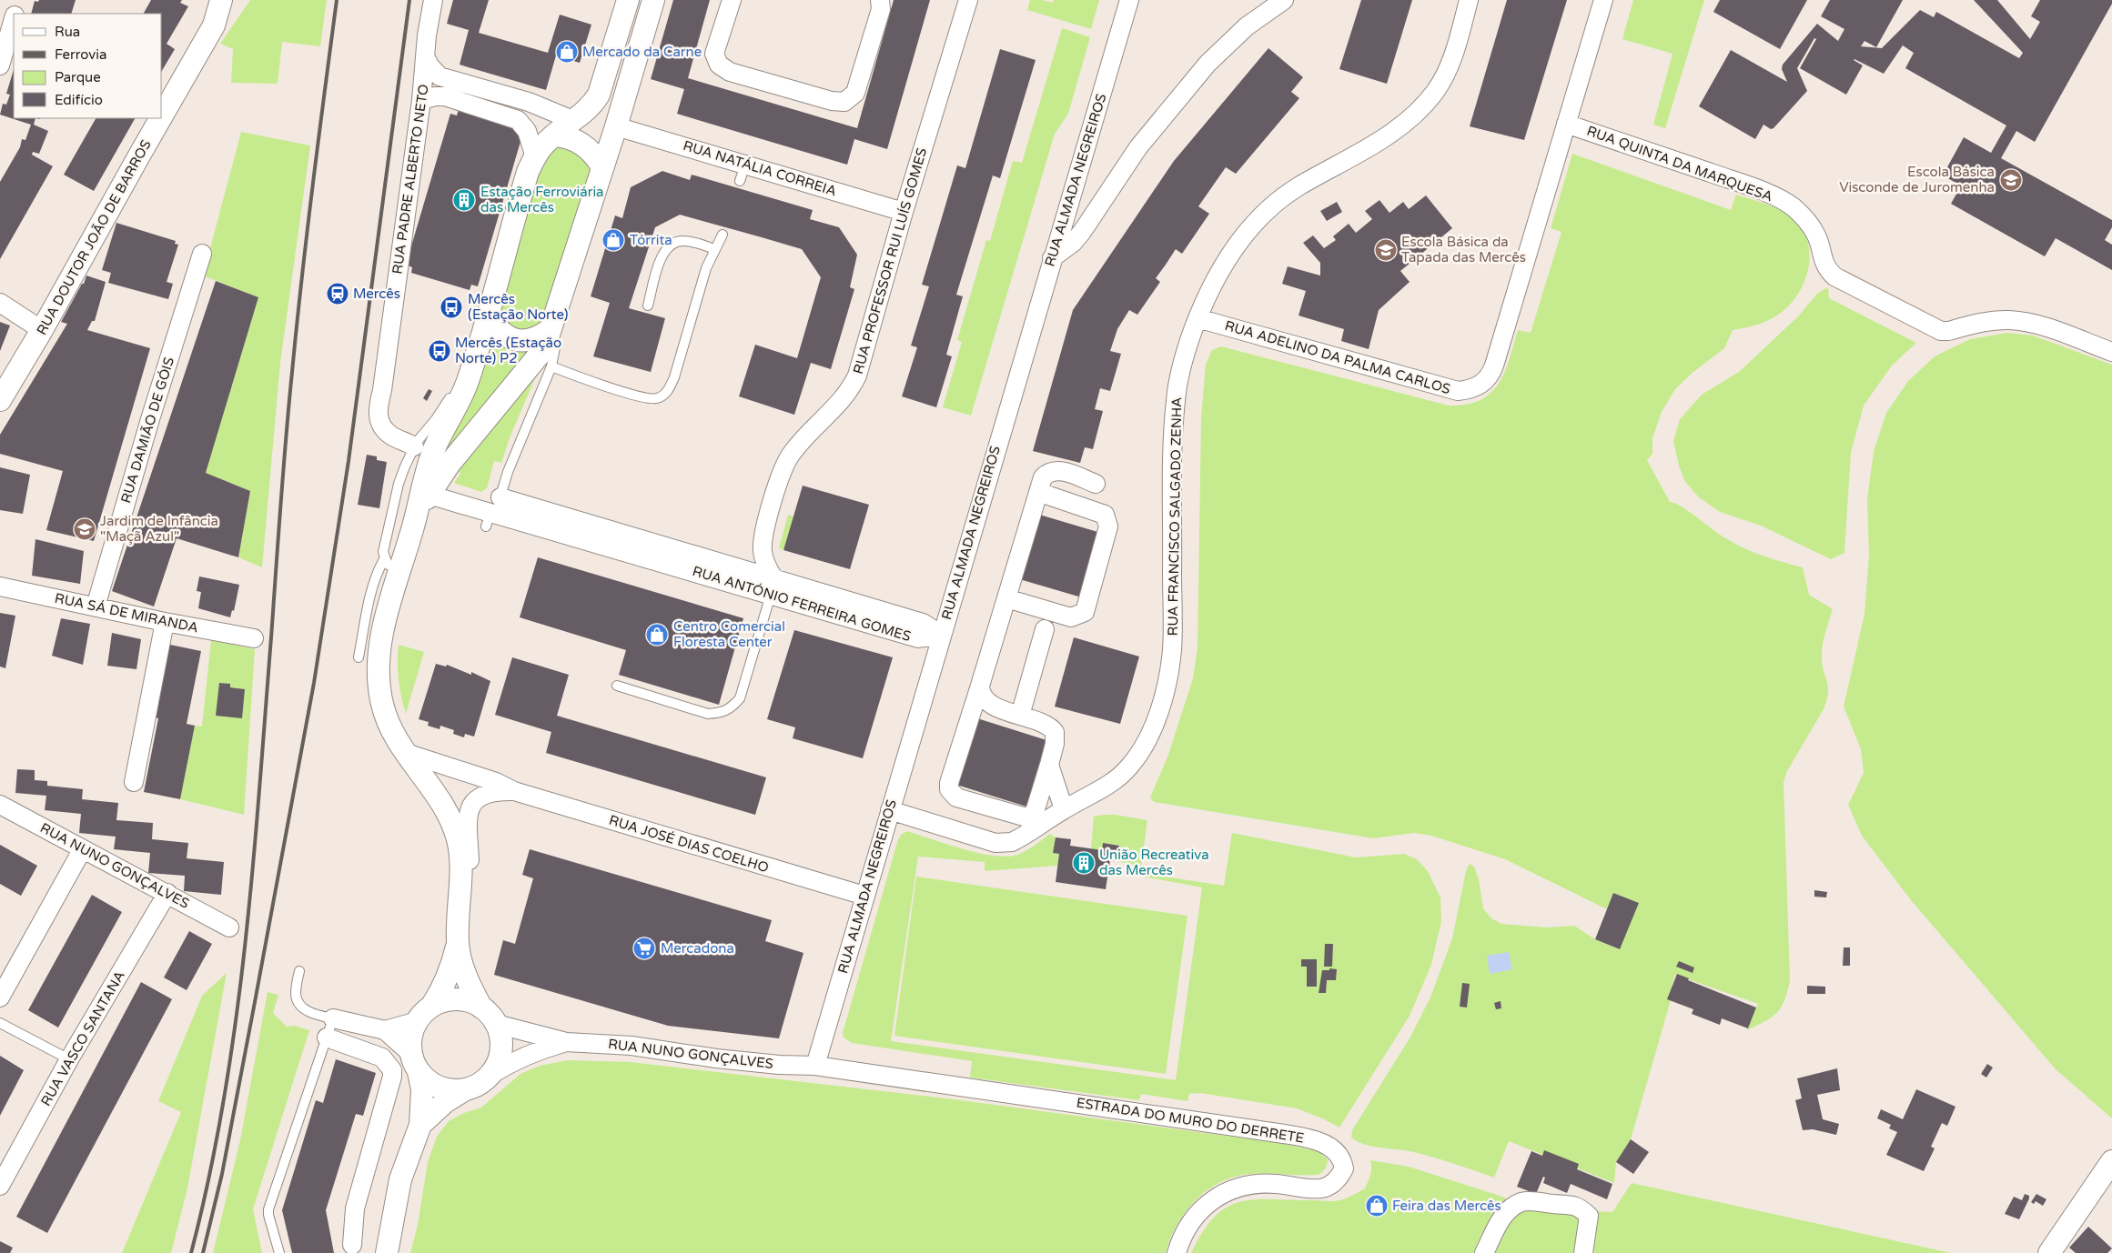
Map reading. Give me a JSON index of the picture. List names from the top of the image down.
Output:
{
  "streets": {
    "street": [
      "RUA QUINTA DA MARQUESA",
      "RUA NATÁLIA CORREIA",
      "RUA PADRE ALBERTO NETO",
      "RUA ALMADA NEGREIROS",
      "RUA DOUTOR JOÃO DE BARROS",
      "RUA PROFESSOR RUI LUÍS GOMES",
      "RUA ADELINO DA PALMA CARLOS",
      "RUA DAMIÃO DE GÓIS",
      "RUA FRANCISCO SALGADO ZENHA",
      "RUA ANTÓNIO FERREIRA GOMES",
      "RUA SÁ DE MIRANDA",
      "RUA JOSÉ DIAS COELHO",
      "RUA NUNO GONÇALVES",
      "RUA VASCO SANTANA",
      "ESTRADA DO MURO DO DERRETE"
    ]
  },
  "crossings": [
    ["RUA QUINTA DA MARQUESA", "RUA ADELINO DA PALMA CARLOS"],
    ["RUA NATÁLIA CORREIA", "RUA PROFESSOR RUI LUÍS GOMES"],
    ["RUA ALMADA NEGREIROS", "RUA FRANCISCO SALGADO ZENHA"],
    ["RUA ALMADA NEGREIROS", "RUA ANTÓNIO FERREIRA GOMES"],
    ["RUA ALMADA NEGREIROS", "RUA JOSÉ DIAS COELHO"],
    ["RUA ALMADA NEGREIROS", "RUA NUNO GONÇALVES"],
    ["RUA ALMADA NEGREIROS", "ESTRADA DO MURO DO DERRETE"],
    ["RUA PROFESSOR RUI LUÍS GOMES", "RUA ANTÓNIO FERREIRA GOMES"],
    ["RUA ADELINO DA PALMA CARLOS", "RUA FRANCISCO SALGADO ZENHA"],
    ["RUA DAMIÃO DE GÓIS", "RUA SÁ DE MIRANDA"],
    ["RUA NUNO GONÇALVES", "RUA VASCO SANTANA"],
    ["RUA NUNO GONÇALVES", "ESTRADA DO MURO DO DERRETE"]
  ],
  "places": {
    "shop": [
      "Mercado da Carne",
      "Tórrita",
      "Centro Comercial Floresta Center",
      "Feira das Mercês"
    ],
    "school or university": ["Escola Básica Visconde de Juromenha", "Escola Básica da Tapada das Mercês", "Jardim de Infância \"Maçã Azul\""],
    "building": ["Estação Ferroviária das Mercês", "União Recreativa das Mercês"],
    "station": ["Mercês"],
    "bus stop": ["Mercês (Estação Norte)", "Mercês (Estação Norte) P2"],
    "supermarket": ["Mercadona"]
  },
  "legend": [
    "Rua",
    "Ferrovia",
    "Parque",
    "Edifício"
  ]
}
